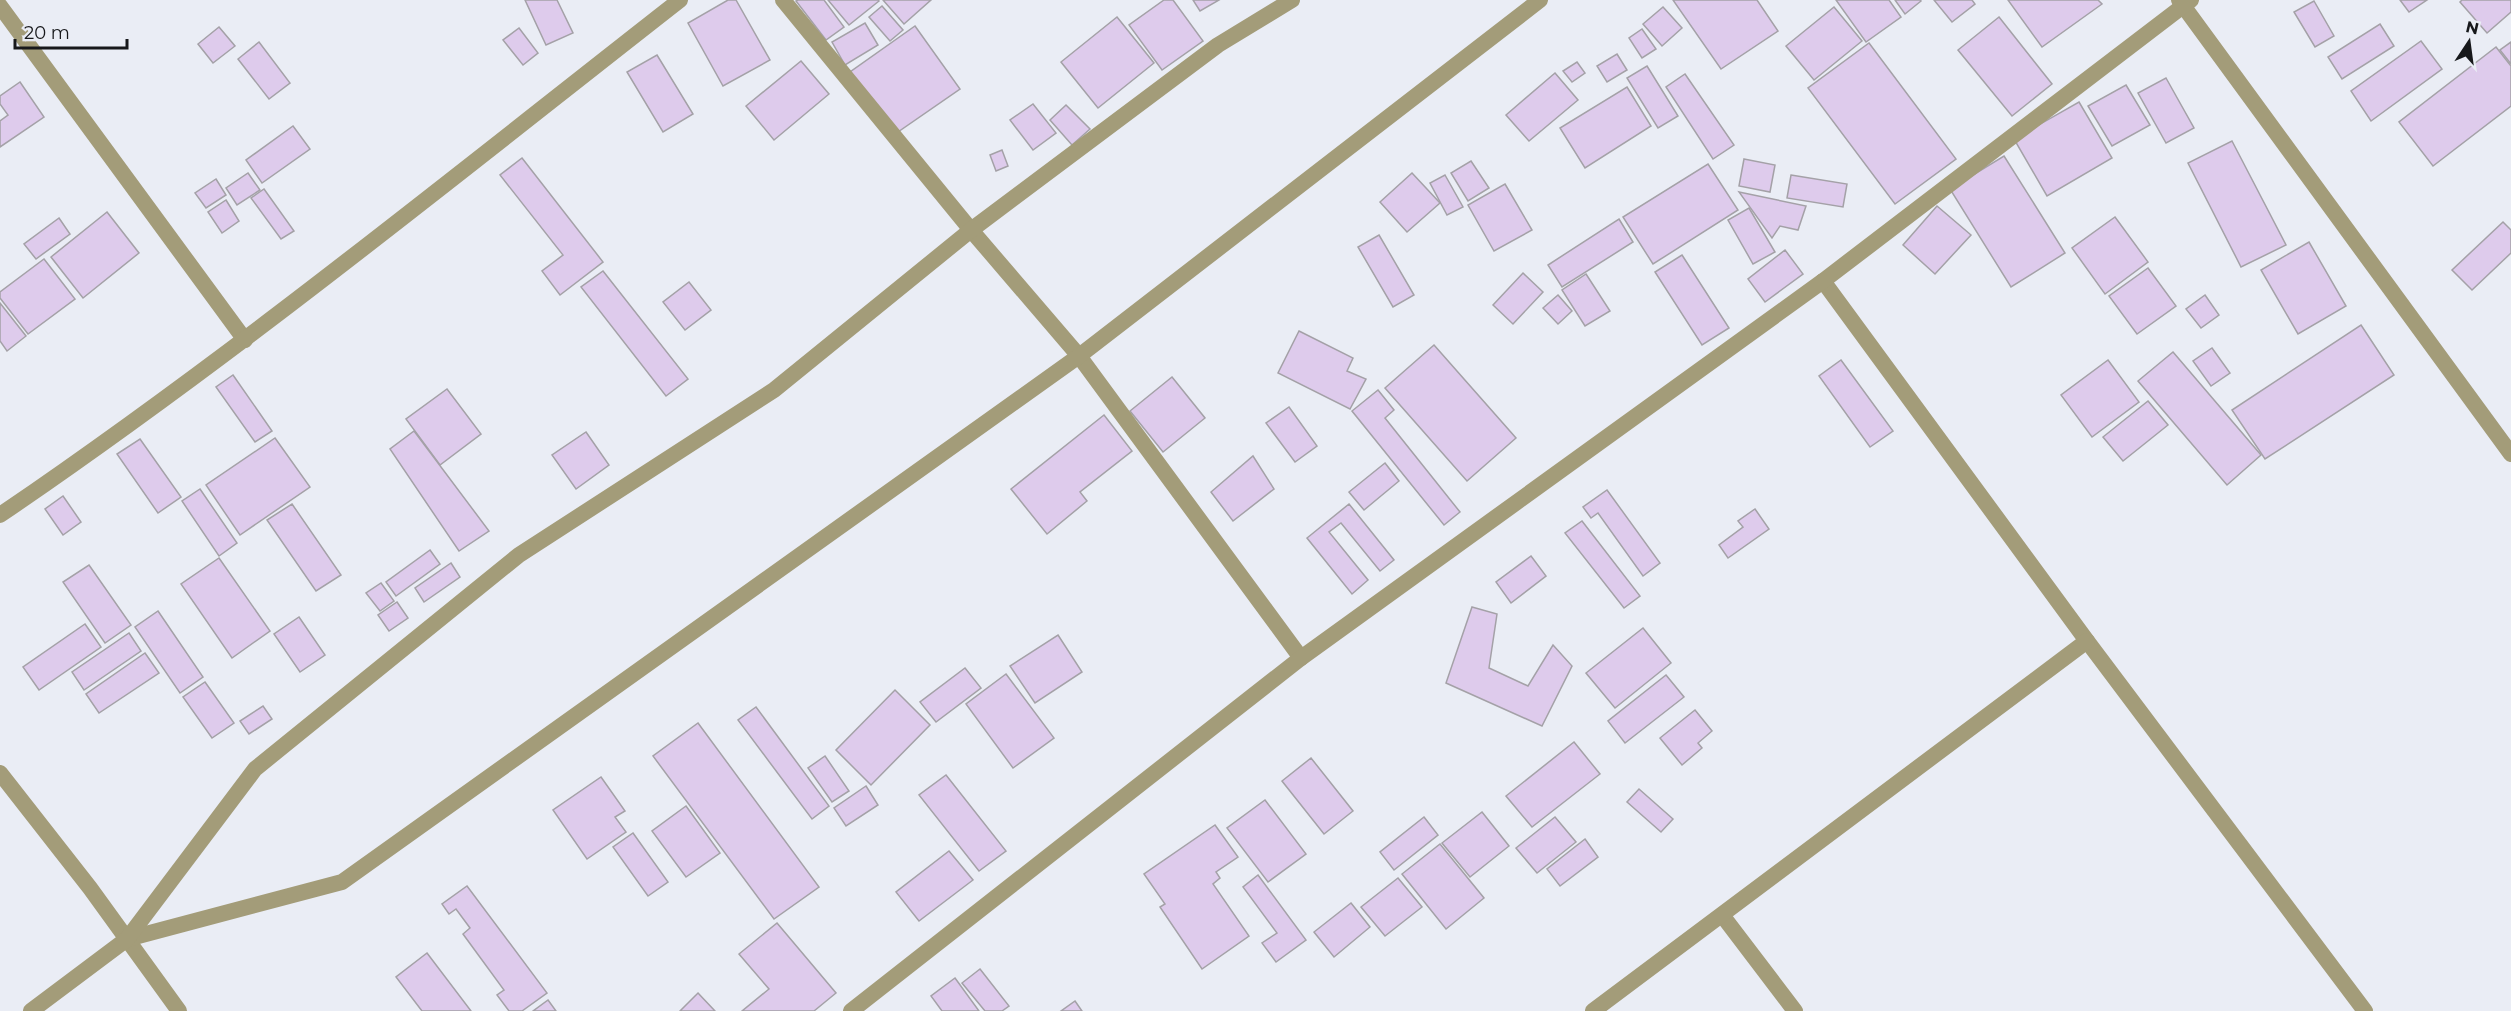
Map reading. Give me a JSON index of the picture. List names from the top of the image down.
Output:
{
  "scale_bar": "20 m",
  "north": "top"
}
